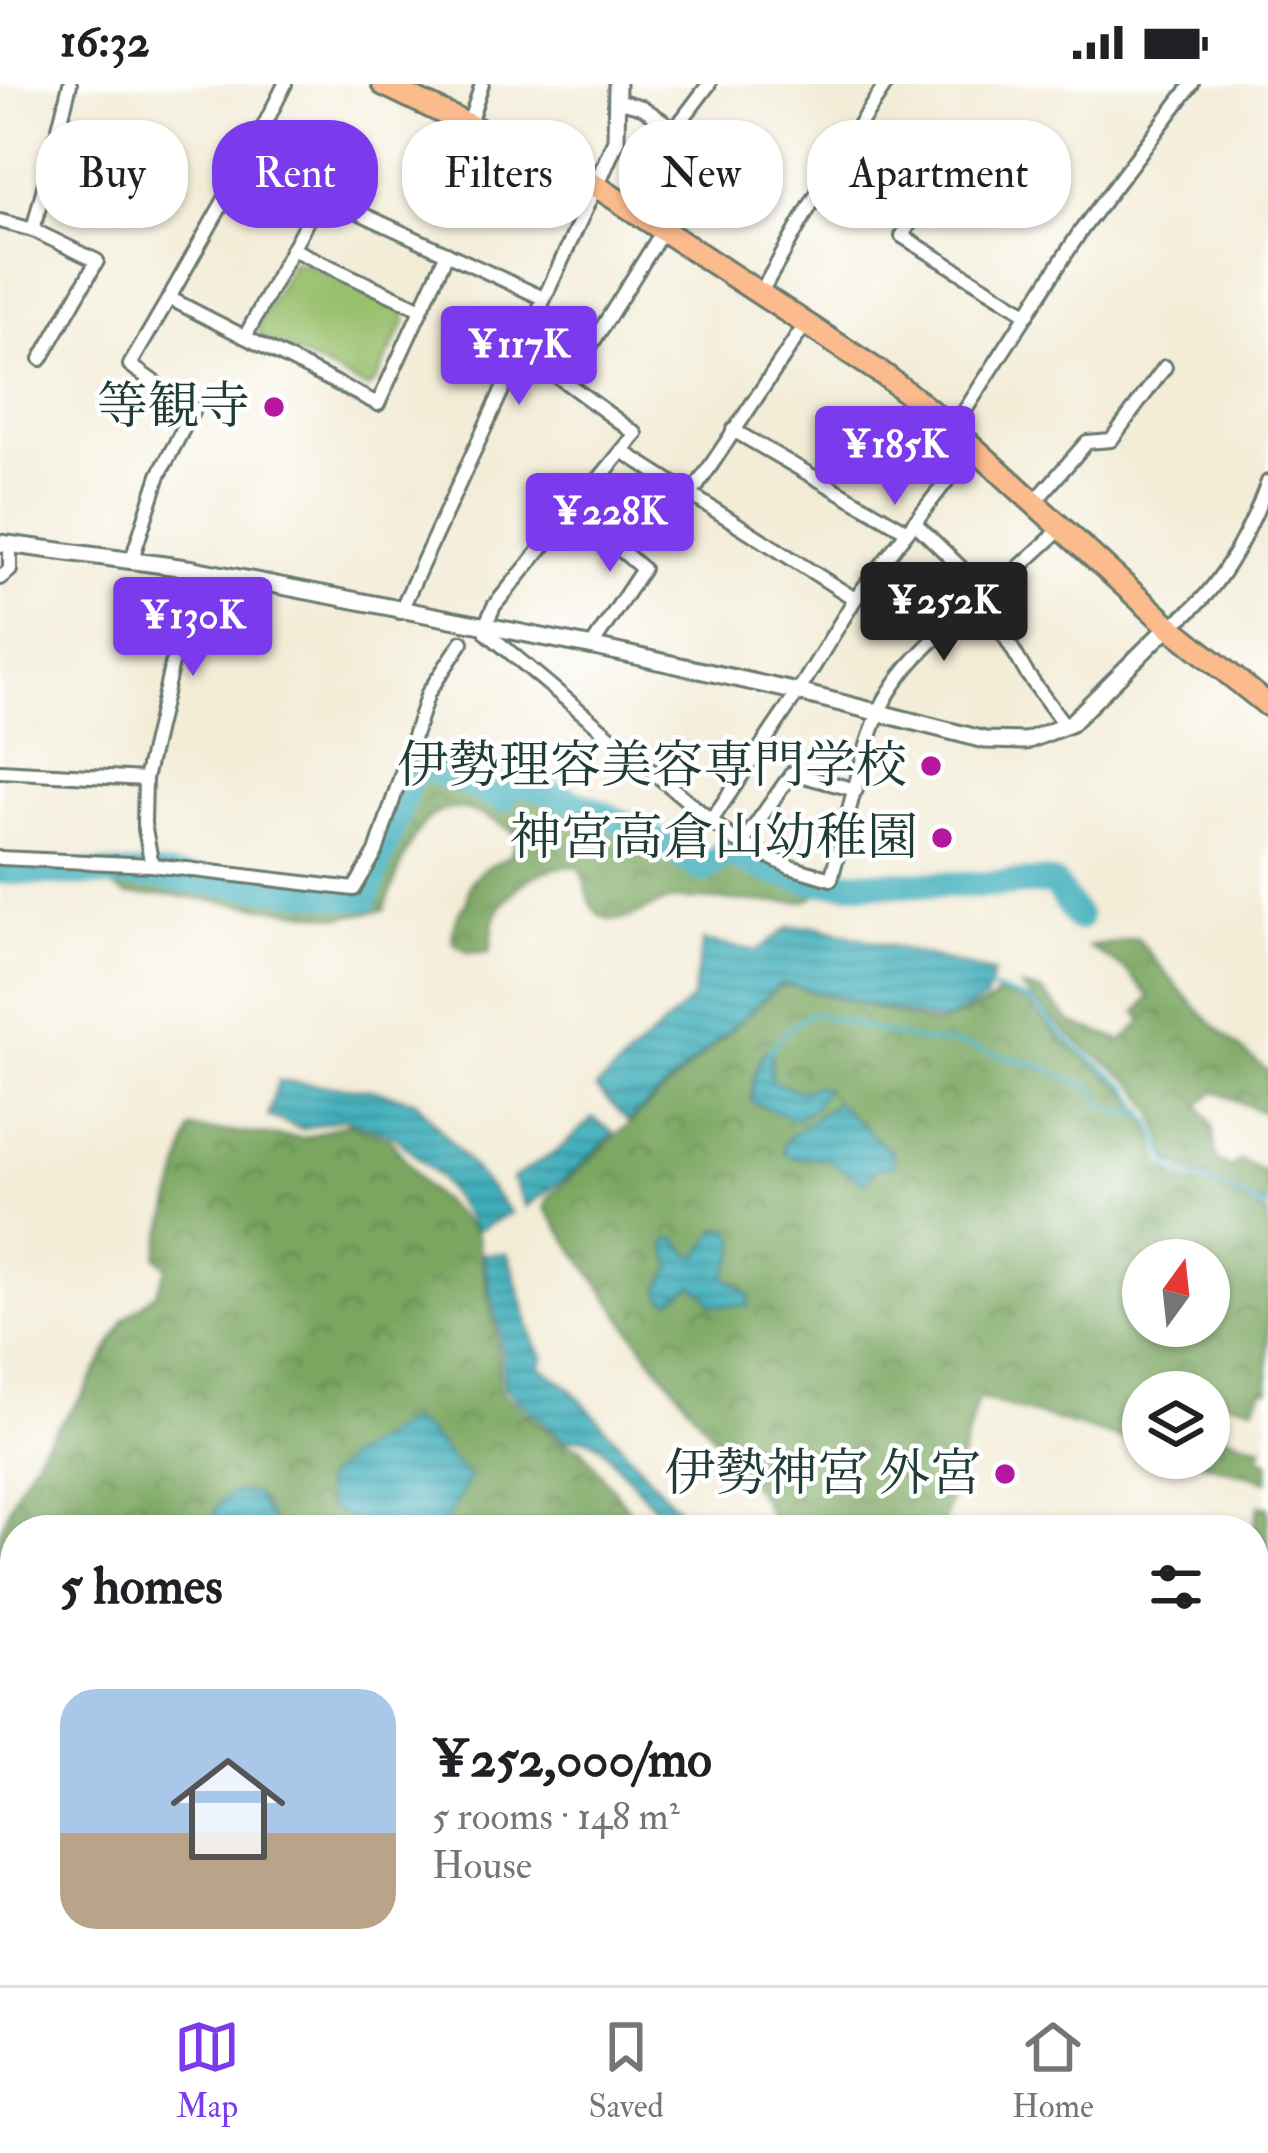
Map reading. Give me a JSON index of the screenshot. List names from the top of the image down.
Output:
{
  "places": [
    "等観寺",
    "伊勢理容美容専門学校",
    "神宮高倉山幼稚園",
    "伊勢神宮 外宮"
  ],
  "north": "top",
  "page": {
    "status": "16:32",
    "chip": [
      "Buy",
      "Rent",
      "Filters",
      "New",
      "Apartment"
    ],
    "price": [
      "¥117K",
      "¥185K",
      "¥228K",
      "¥252K",
      "¥130K"
    ],
    "heading": "5 homes",
    "list": [
      {
        "name": "¥252,000/mo",
        "note": "5 rooms · 148 m² · House"
      }
    ],
    "tabs": ["Map", "Saved", "Home"]
  }
}
